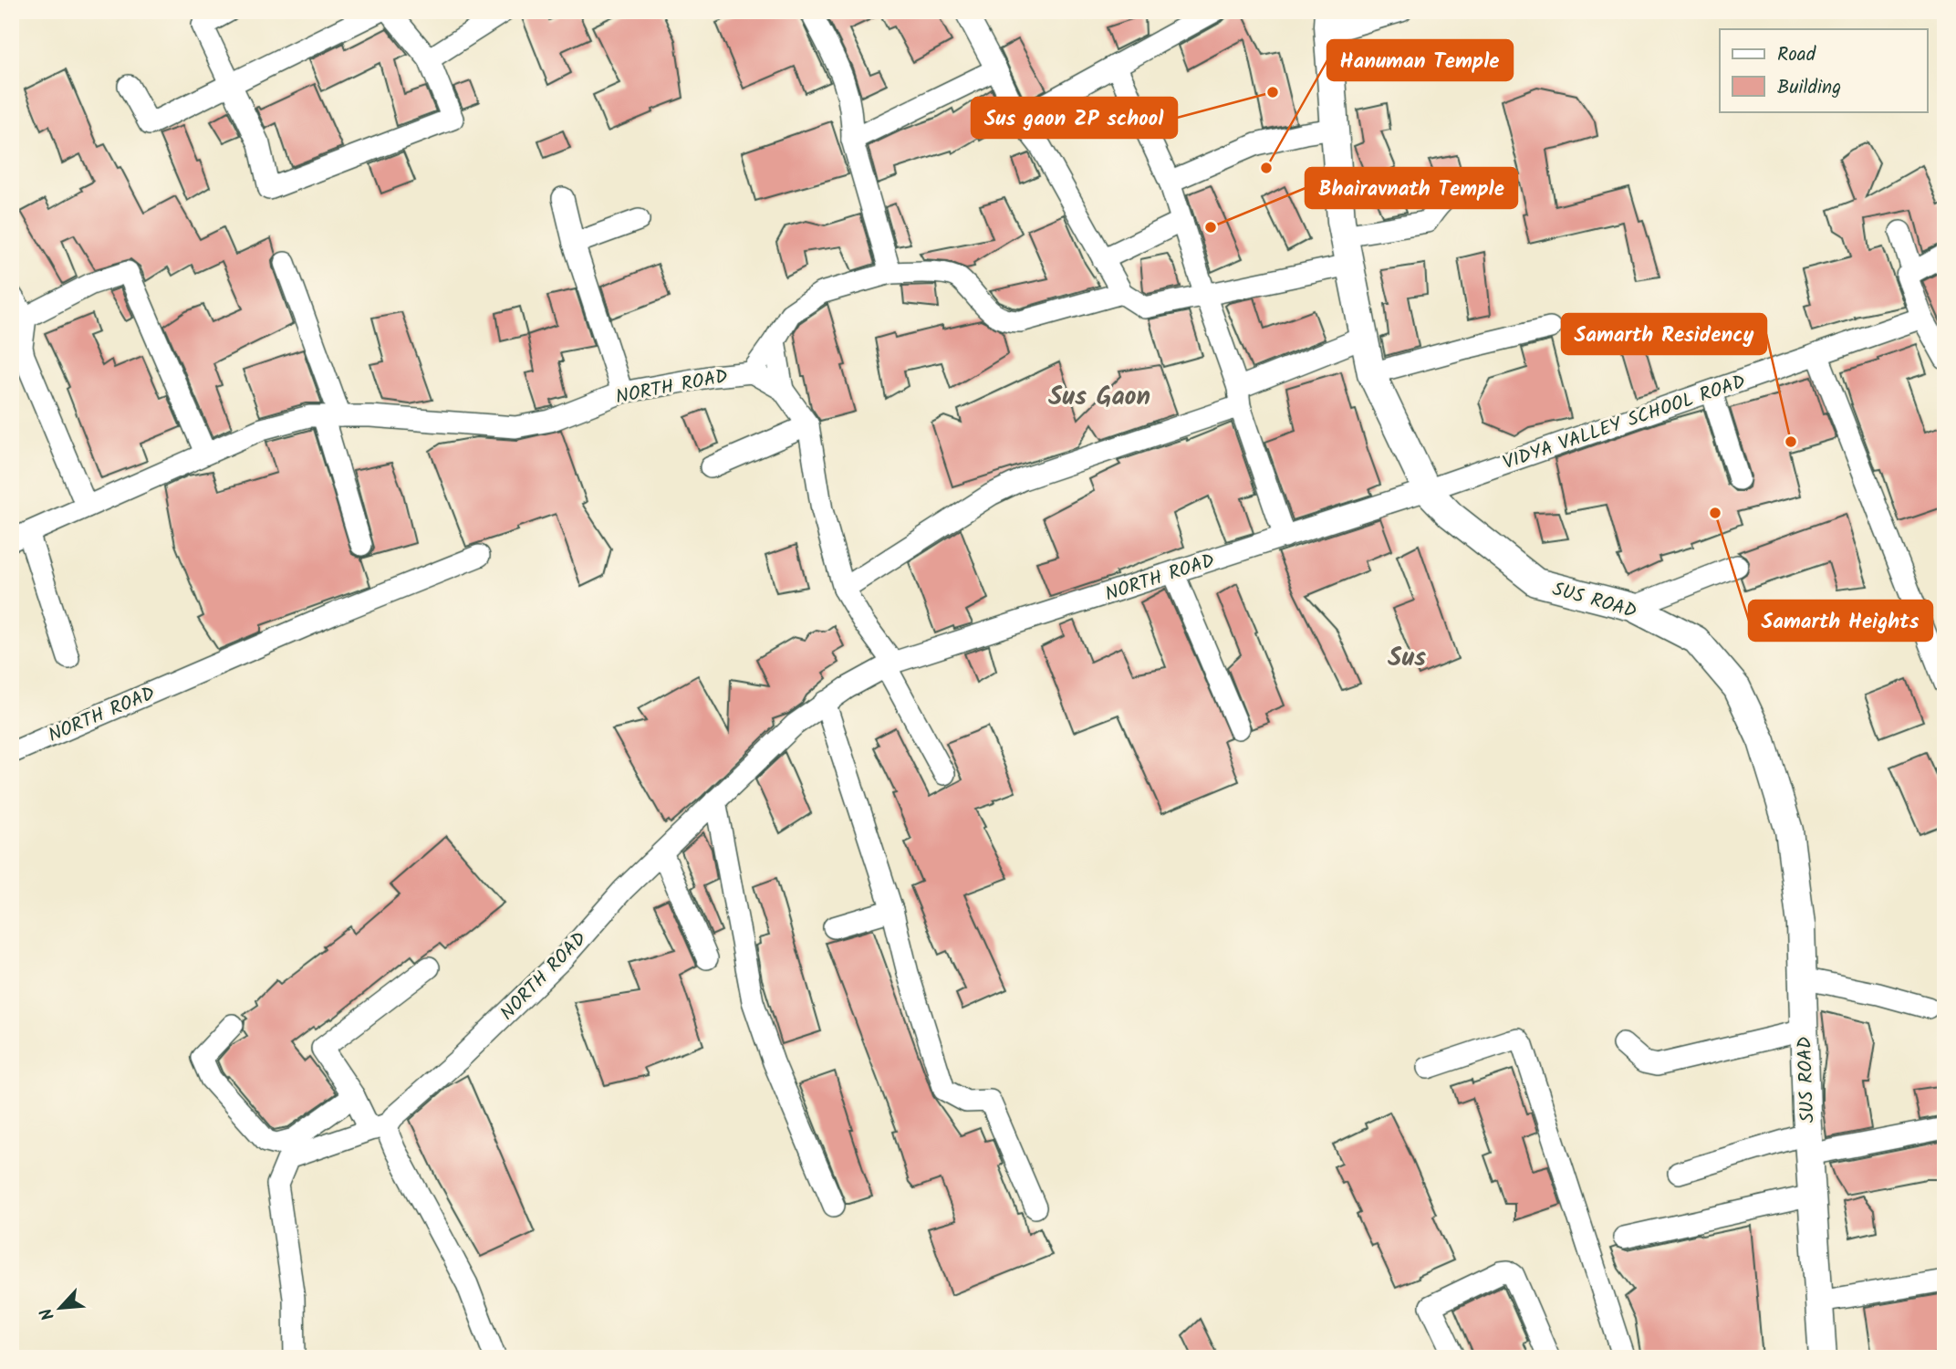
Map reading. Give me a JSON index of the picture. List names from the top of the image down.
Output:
{
  "streets": {
    "main road": ["SUS ROAD"],
    "street": ["NORTH ROAD", "VIDYA VALLEY SCHOOL ROAD"]
  },
  "crossings": [
    ["NORTH ROAD", "VIDYA VALLEY SCHOOL ROAD"],
    ["NORTH ROAD", "SUS ROAD"],
    ["VIDYA VALLEY SCHOOL ROAD", "SUS ROAD"]
  ],
  "districts": ["Sus Gaon", "Sus"],
  "places": [
    "Sus gaon ZP school",
    "Hanuman Temple",
    "Bhairavnath Temple",
    "Samarth Residency",
    "Samarth Heights"
  ],
  "legend": ["Road", "Building"],
  "north": "bottom left"
}
